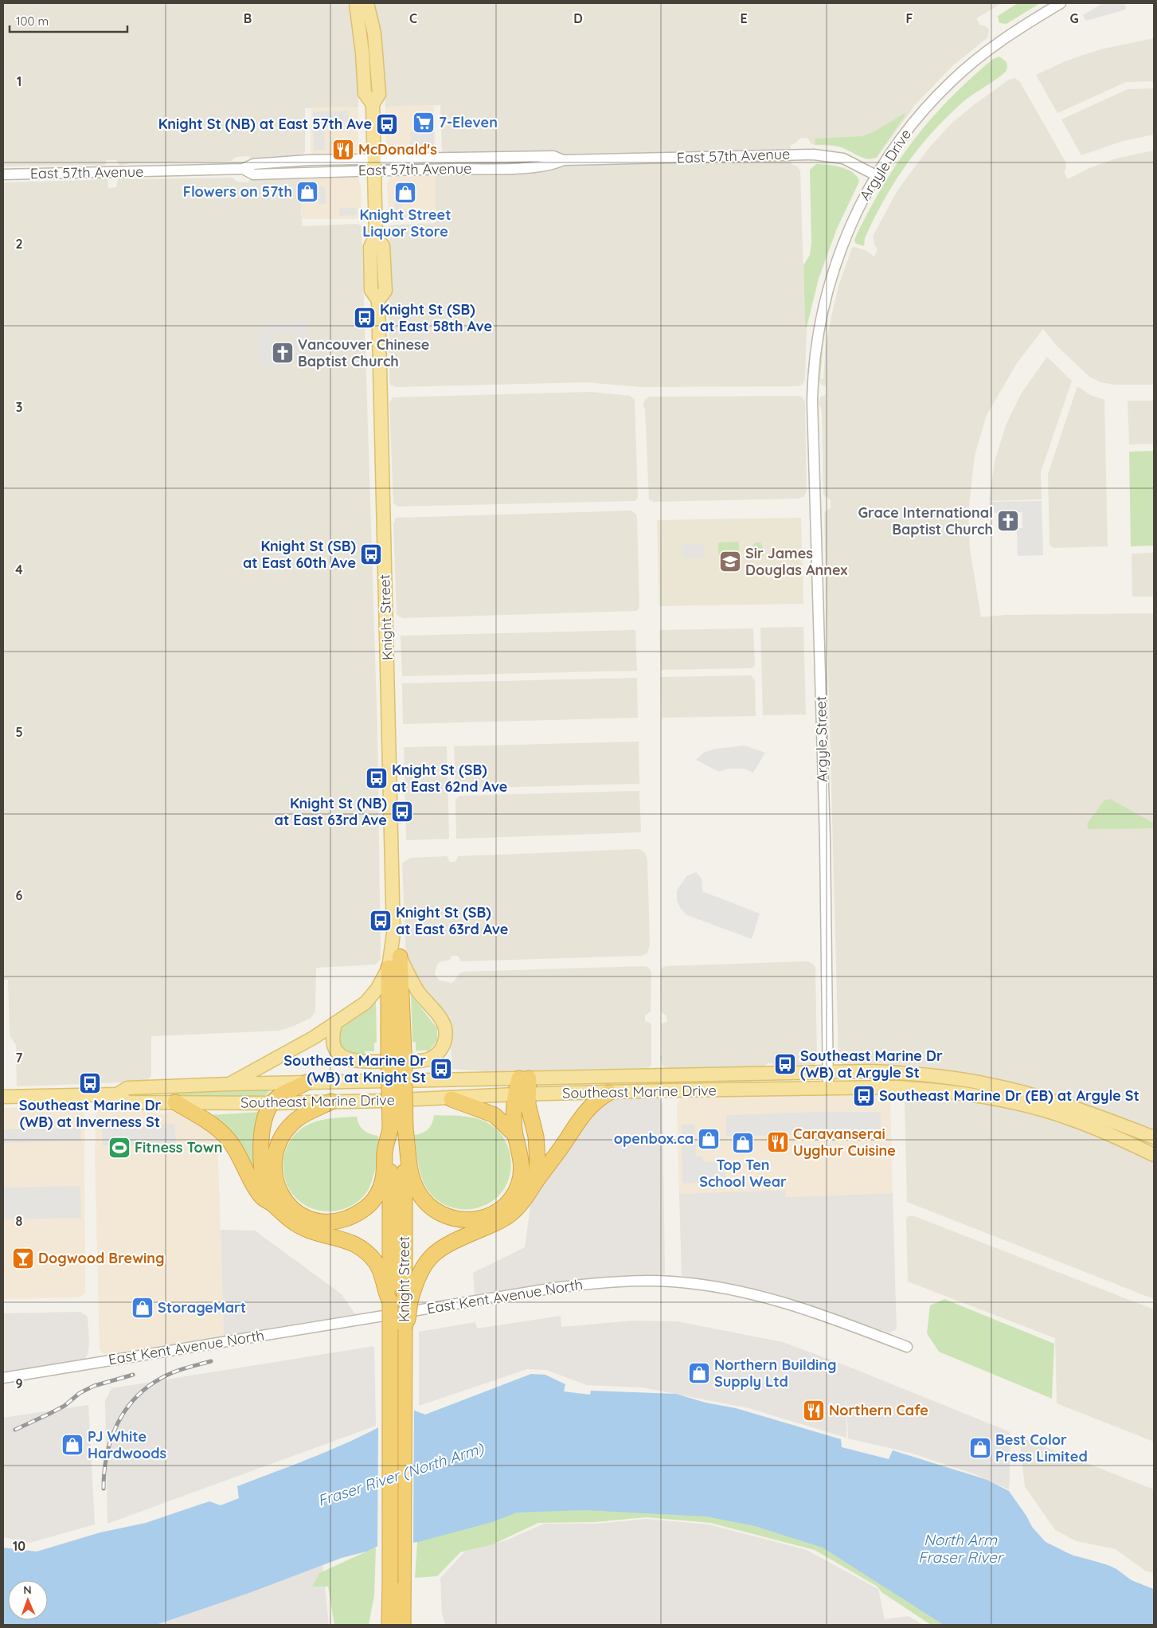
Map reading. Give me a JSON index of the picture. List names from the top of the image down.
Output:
{
  "streets": {
    "highway": ["Knight Street"],
    "main road": ["Southeast Marine Drive"],
    "street": [
      "East 57th Avenue",
      "Argyle Drive",
      "Argyle Street",
      "East Kent Avenue North"
    ]
  },
  "crossings": [
    ["East 57th Avenue", "Argyle Drive"],
    ["East 57th Avenue", "Knight Street"],
    ["Argyle Drive", "Argyle Street"],
    ["Argyle Street", "Southeast Marine Drive"]
  ],
  "water": ["Fraser River (North Arm)", "North Arm Fraser River"],
  "places": {
    "supermarket": ["7-Eleven"],
    "bus stop": [
      "Knight St (NB) at East 57th Ave",
      "Knight St (SB) at East 58th Ave",
      "Knight St (SB) at East 60th Ave",
      "Knight St (SB) at East 62nd Ave",
      "Knight St (NB) at East 63rd Ave",
      "Knight St (SB) at East 63rd Ave",
      "Southeast Marine Dr (WB) at Argyle St",
      "Southeast Marine Dr (WB) at Knight St",
      "Southeast Marine Dr (WB) at Inverness St",
      "Southeast Marine Dr (EB) at Argyle St"
    ],
    "restaurant": ["McDonald's", "Caravanserai Uyghur Cuisine", "Northern Cafe"],
    "shop": [
      "Flowers on 57th",
      "Knight Street Liquor Store",
      "openbox.ca",
      "Top Ten School Wear",
      "StorageMart",
      "Northern Building Supply Ltd",
      "PJ White Hardwoods",
      "Best Color Press Limited"
    ],
    "church": ["Vancouver Chinese Baptist Church", "Grace International Baptist Church"],
    "school or university": ["Sir James Douglas Annex"],
    "sports": ["Fitness Town"],
    "bar": ["Dogwood Brewing"]
  },
  "scale_bar": "100 m",
  "north": "top",
  "grid": {
    "columns": [
      "B",
      "C",
      "D",
      "E",
      "F",
      "G"
    ],
    "rows": [
      "1",
      "2",
      "3",
      "4",
      "5",
      "6",
      "7",
      "8",
      "9",
      "10"
    ]
  }
}
